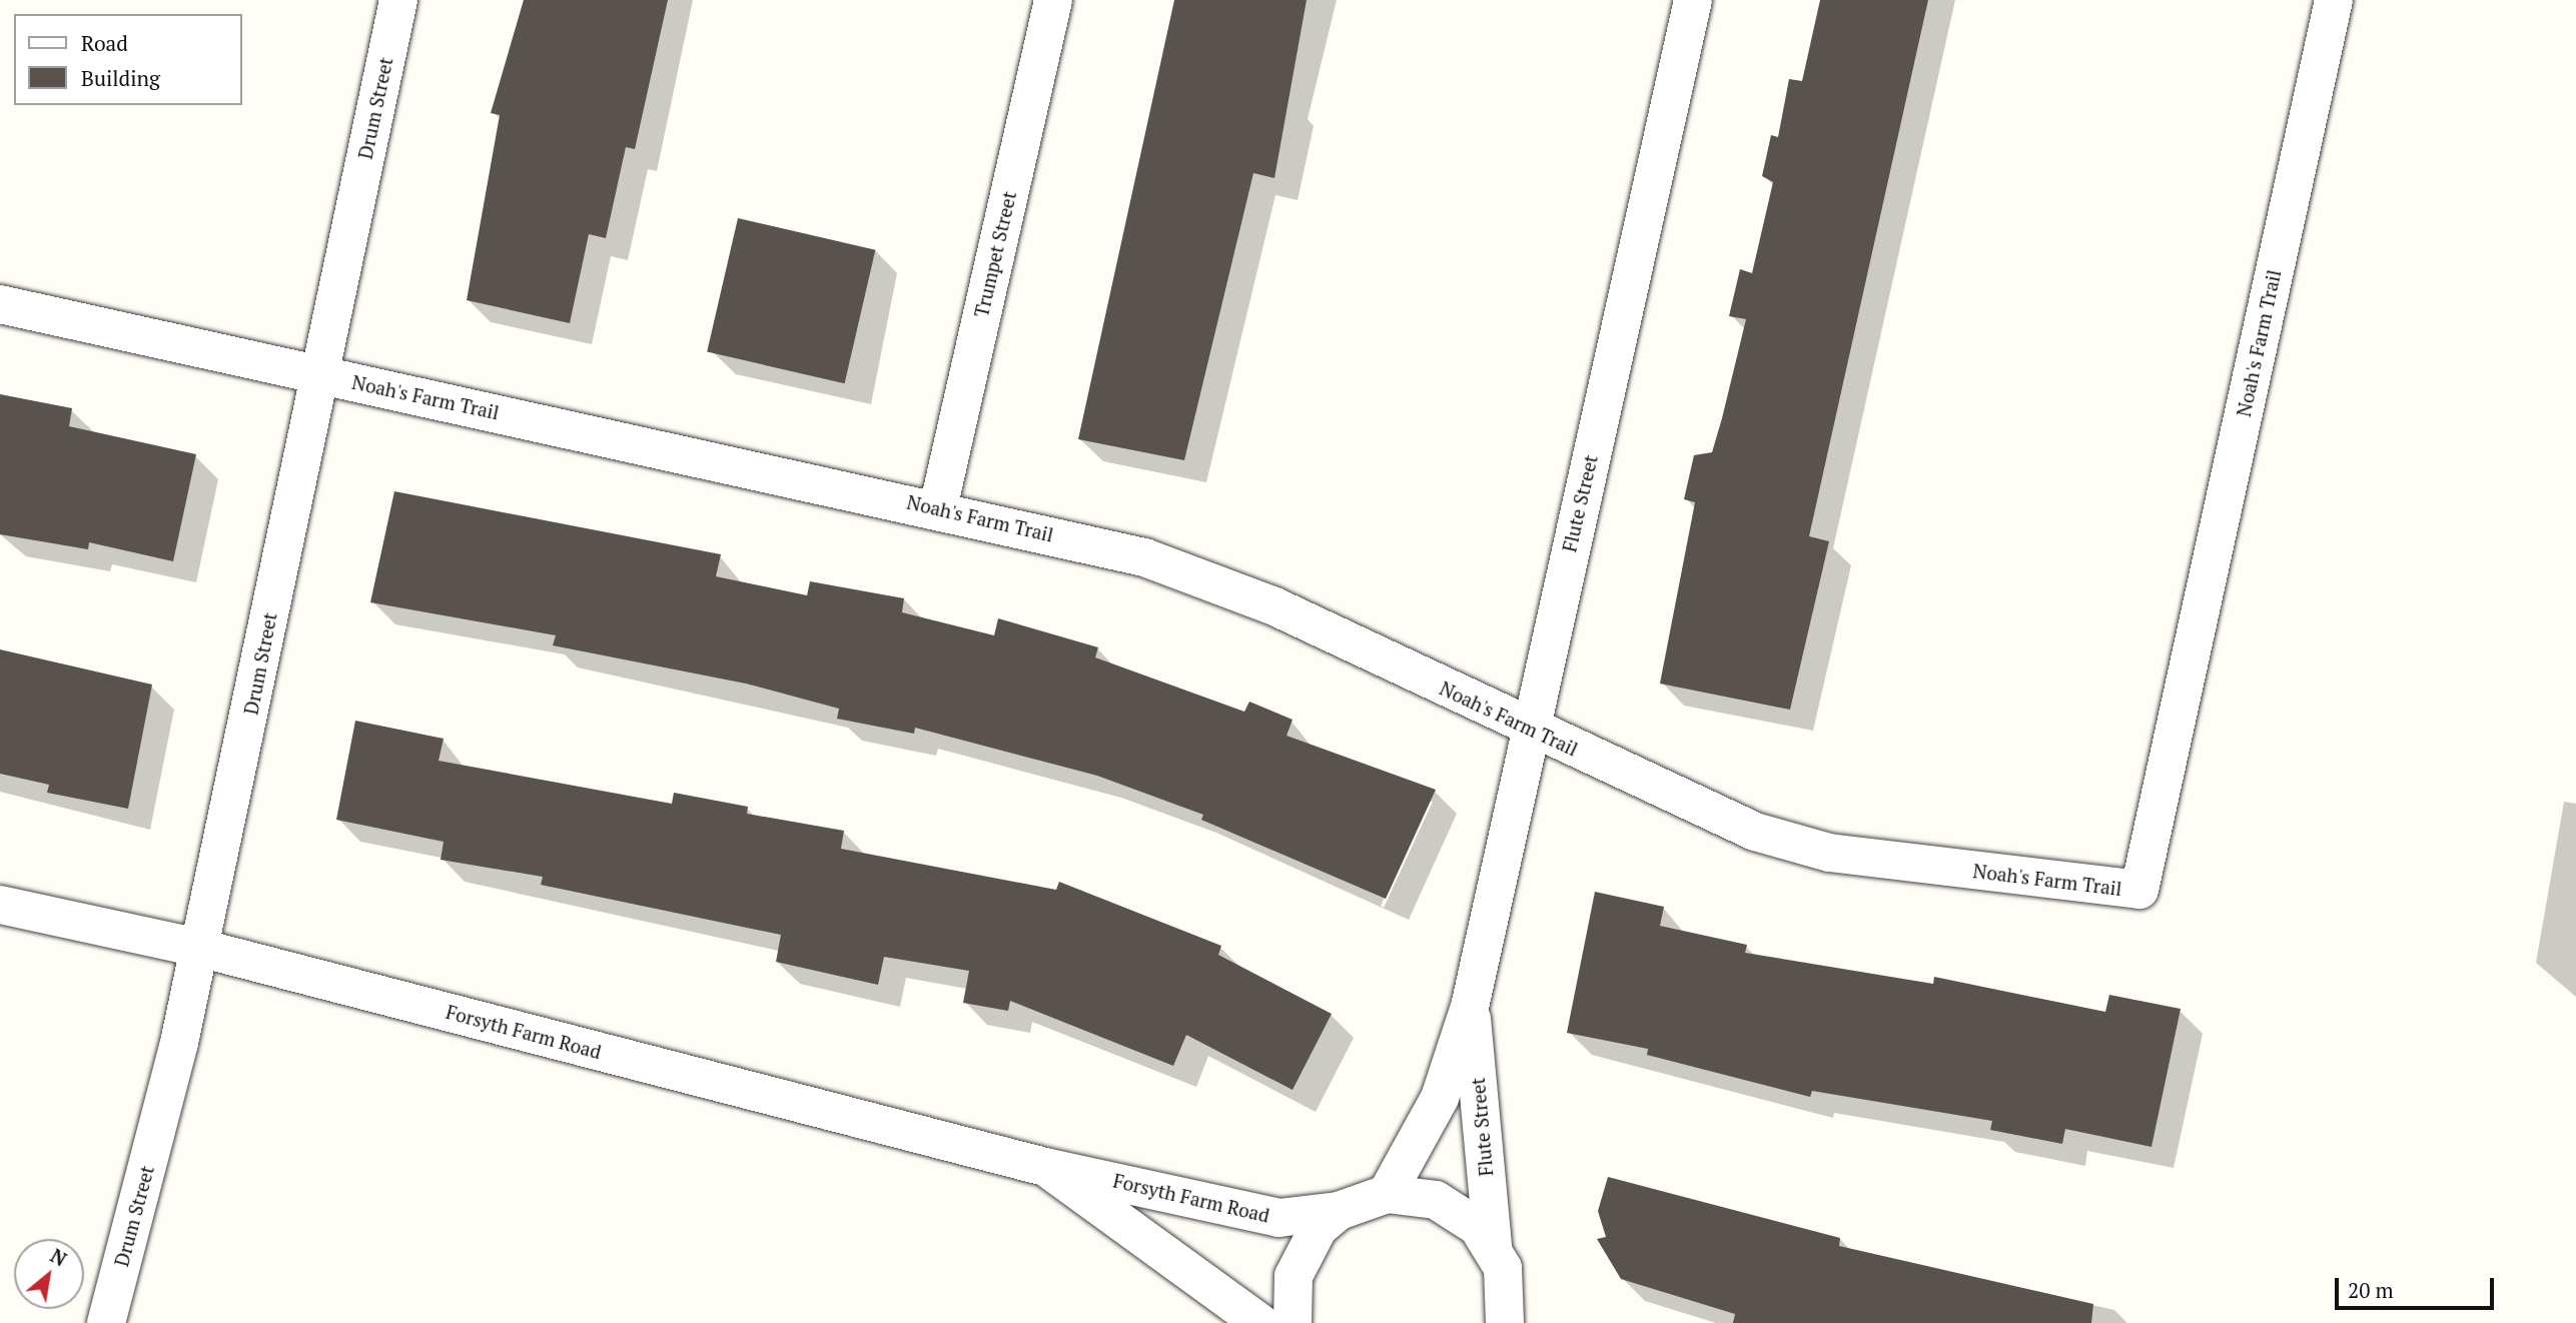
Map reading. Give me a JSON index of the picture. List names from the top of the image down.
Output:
{
  "streets": {
    "street": [
      "Drum Street",
      "Trumpet Street",
      "Noah's Farm Trail",
      "Flute Street",
      "Forsyth Farm Road"
    ]
  },
  "crossings": [
    ["Drum Street", "Noah's Farm Trail"],
    ["Drum Street", "Forsyth Farm Road"],
    ["Trumpet Street", "Noah's Farm Trail"],
    ["Noah's Farm Trail", "Flute Street"],
    ["Flute Street", "Forsyth Farm Road"]
  ],
  "legend": ["Road", "Building"],
  "scale_bar": "20 m",
  "north": "top right"
}
